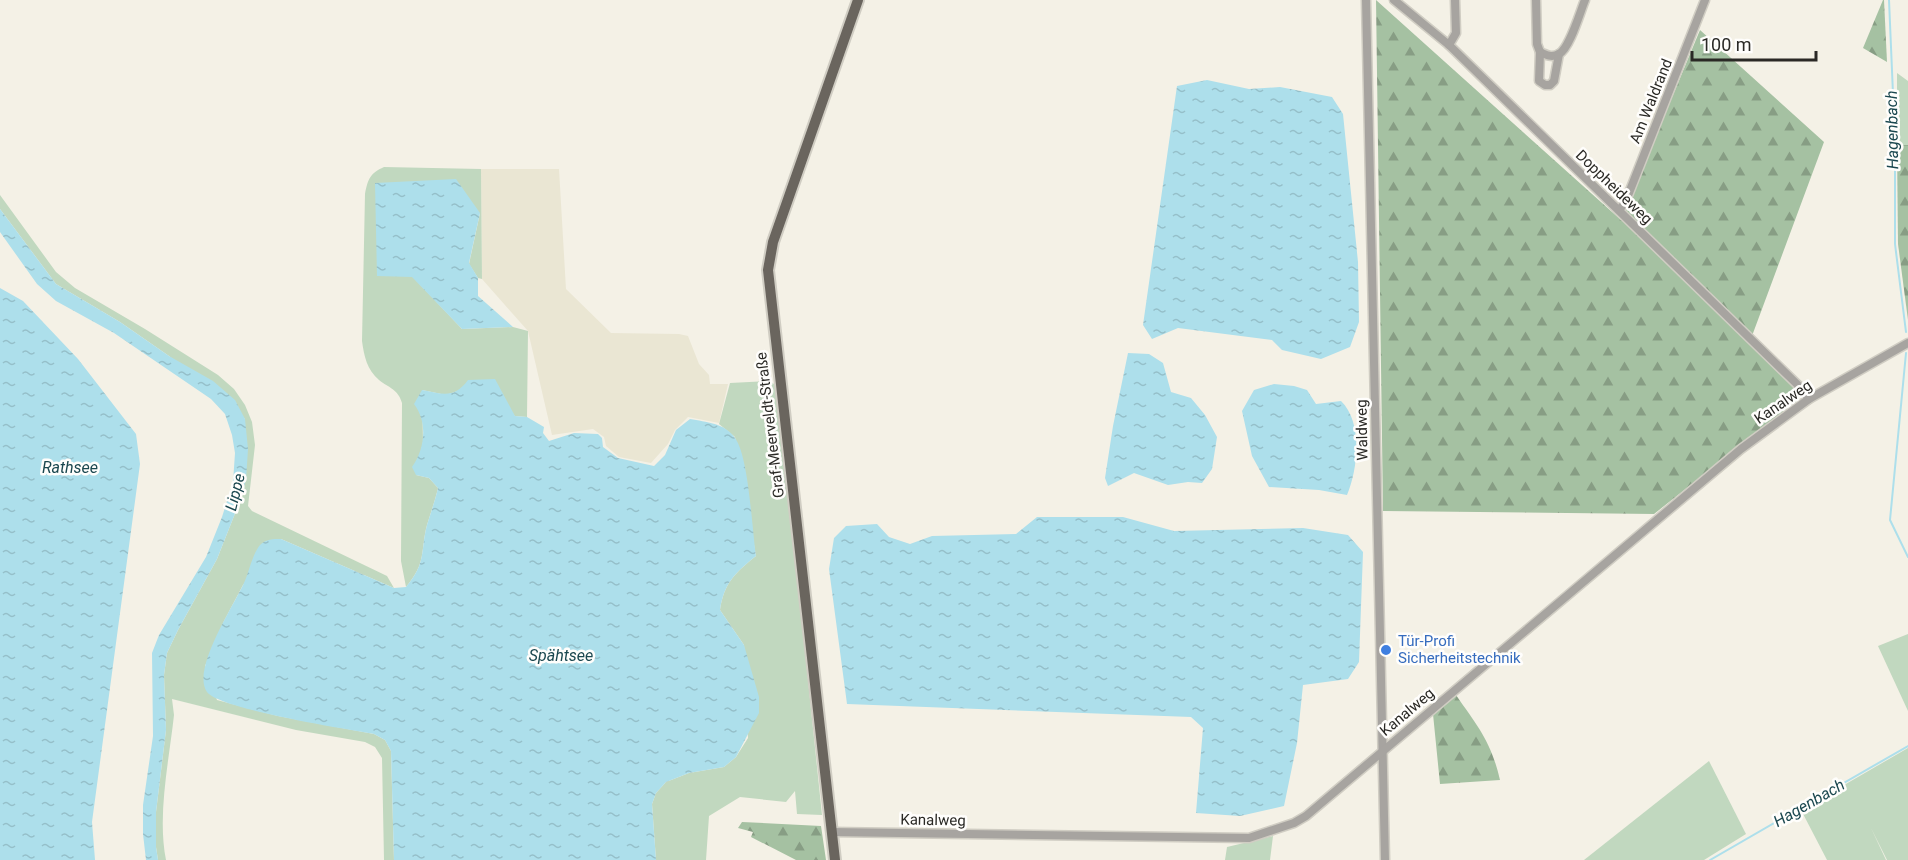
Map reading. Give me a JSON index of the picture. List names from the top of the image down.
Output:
{
  "streets": {
    "main road": ["Graf-Meerveldt-Straße"],
    "street": [
      "Am Waldrand",
      "Doppheideweg",
      "Kanalweg",
      "Waldweg"
    ]
  },
  "crossings": [
    ["Am Waldrand", "Doppheideweg"],
    ["Doppheideweg", "Kanalweg"],
    ["Kanalweg", "Graf-Meerveldt-Straße"],
    ["Kanalweg", "Waldweg"]
  ],
  "water": [
    "Hagenbach",
    "Rathsee",
    "Lippe",
    "Spähtsee"
  ],
  "places": ["Tür-Profi Sicherheitstechnik"],
  "scale_bar": "100 m"
}
